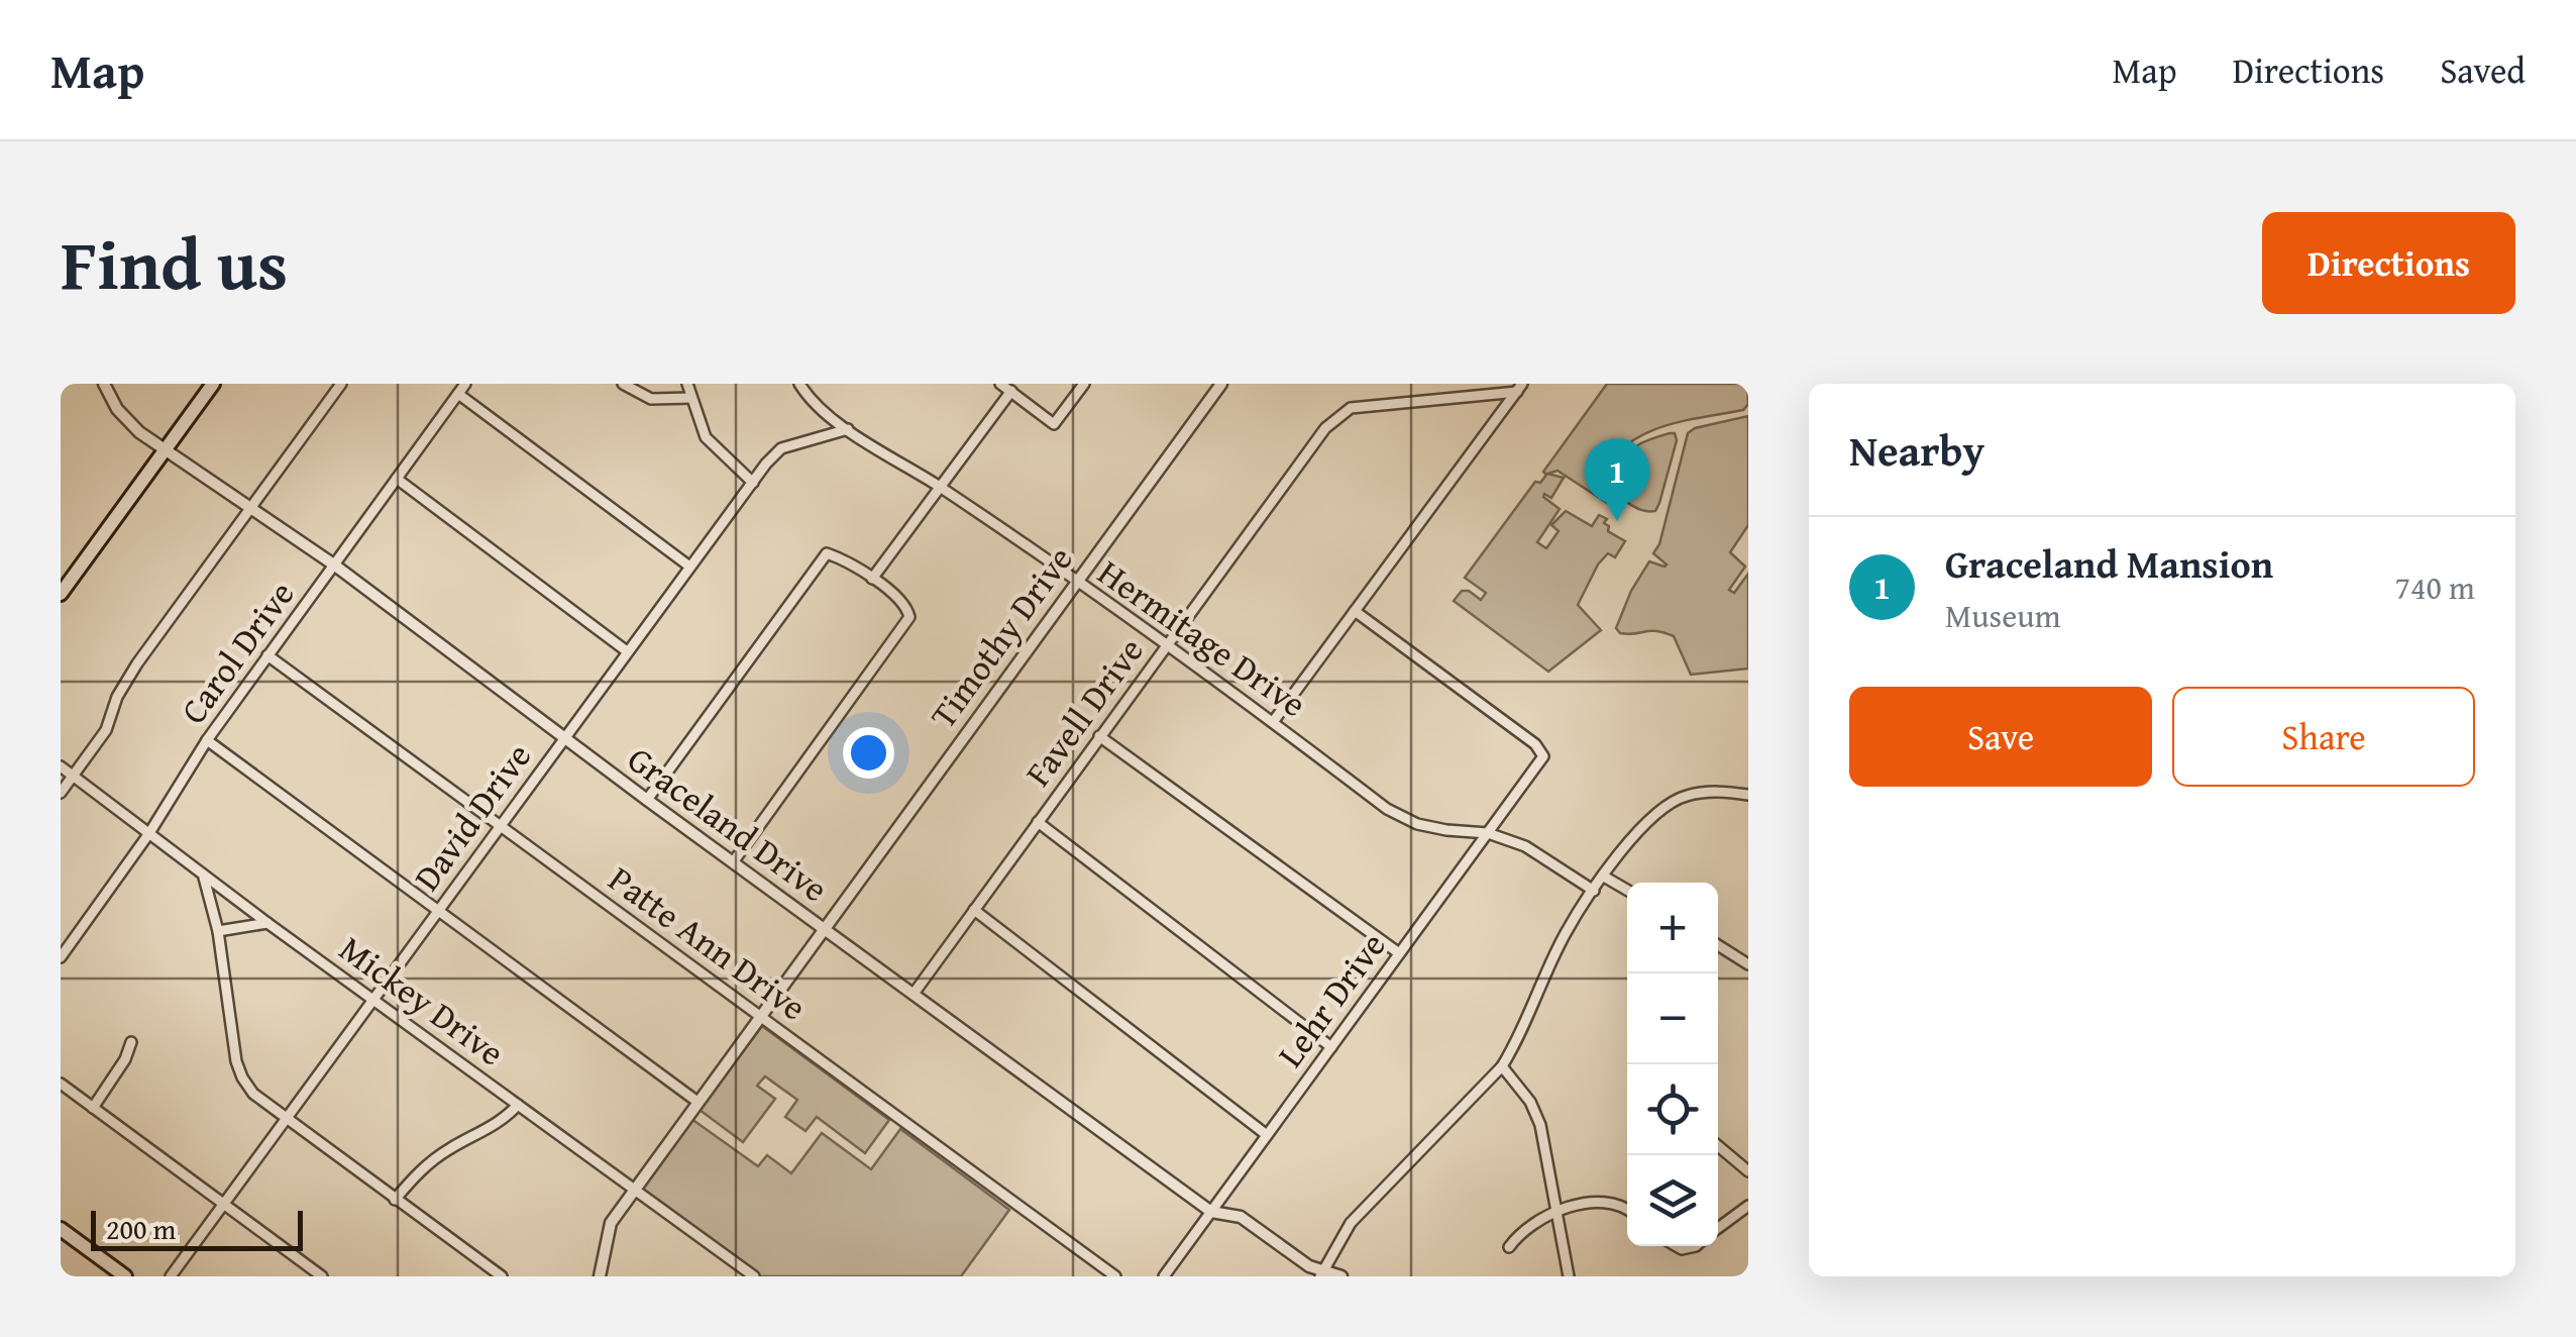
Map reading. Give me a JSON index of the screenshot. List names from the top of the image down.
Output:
{
  "streets": {
    "street": [
      "Timothy Drive",
      "Hermitage Drive",
      "Carol Drive",
      "Favell Drive",
      "David Drive",
      "Graceland Drive",
      "Patte Ann Drive",
      "Lehr Drive",
      "Mickey Drive"
    ]
  },
  "crossings": [
    ["Timothy Drive", "Hermitage Drive"],
    ["Timothy Drive", "Graceland Drive"],
    ["Timothy Drive", "Patte Ann Drive"],
    ["Timothy Drive", "Mickey Drive"],
    ["Hermitage Drive", "Favell Drive"],
    ["Hermitage Drive", "David Drive"],
    ["Hermitage Drive", "Lehr Drive"],
    ["Carol Drive", "Graceland Drive"],
    ["Carol Drive", "Patte Ann Drive"],
    ["Carol Drive", "Mickey Drive"],
    ["Favell Drive", "Graceland Drive"],
    ["David Drive", "Graceland Drive"],
    ["David Drive", "Patte Ann Drive"],
    ["David Drive", "Mickey Drive"],
    ["Graceland Drive", "Lehr Drive"]
  ],
  "scale_bar": "200 m",
  "page": {
    "header": "Map",
    "nav": ["Map", "Directions", "Saved"],
    "title": "Find us",
    "buttons": [
      "Directions",
      ["Save", "Share"]
    ],
    "heading": "Nearby",
    "pins": "1",
    "list": [
      {
        "mark": "1",
        "name": "Graceland Mansion",
        "note": "Museum",
        "value": "740 m"
      }
    ],
    "map_buttons": ["+", "−"],
    "scale": "200 m"
  }
}
